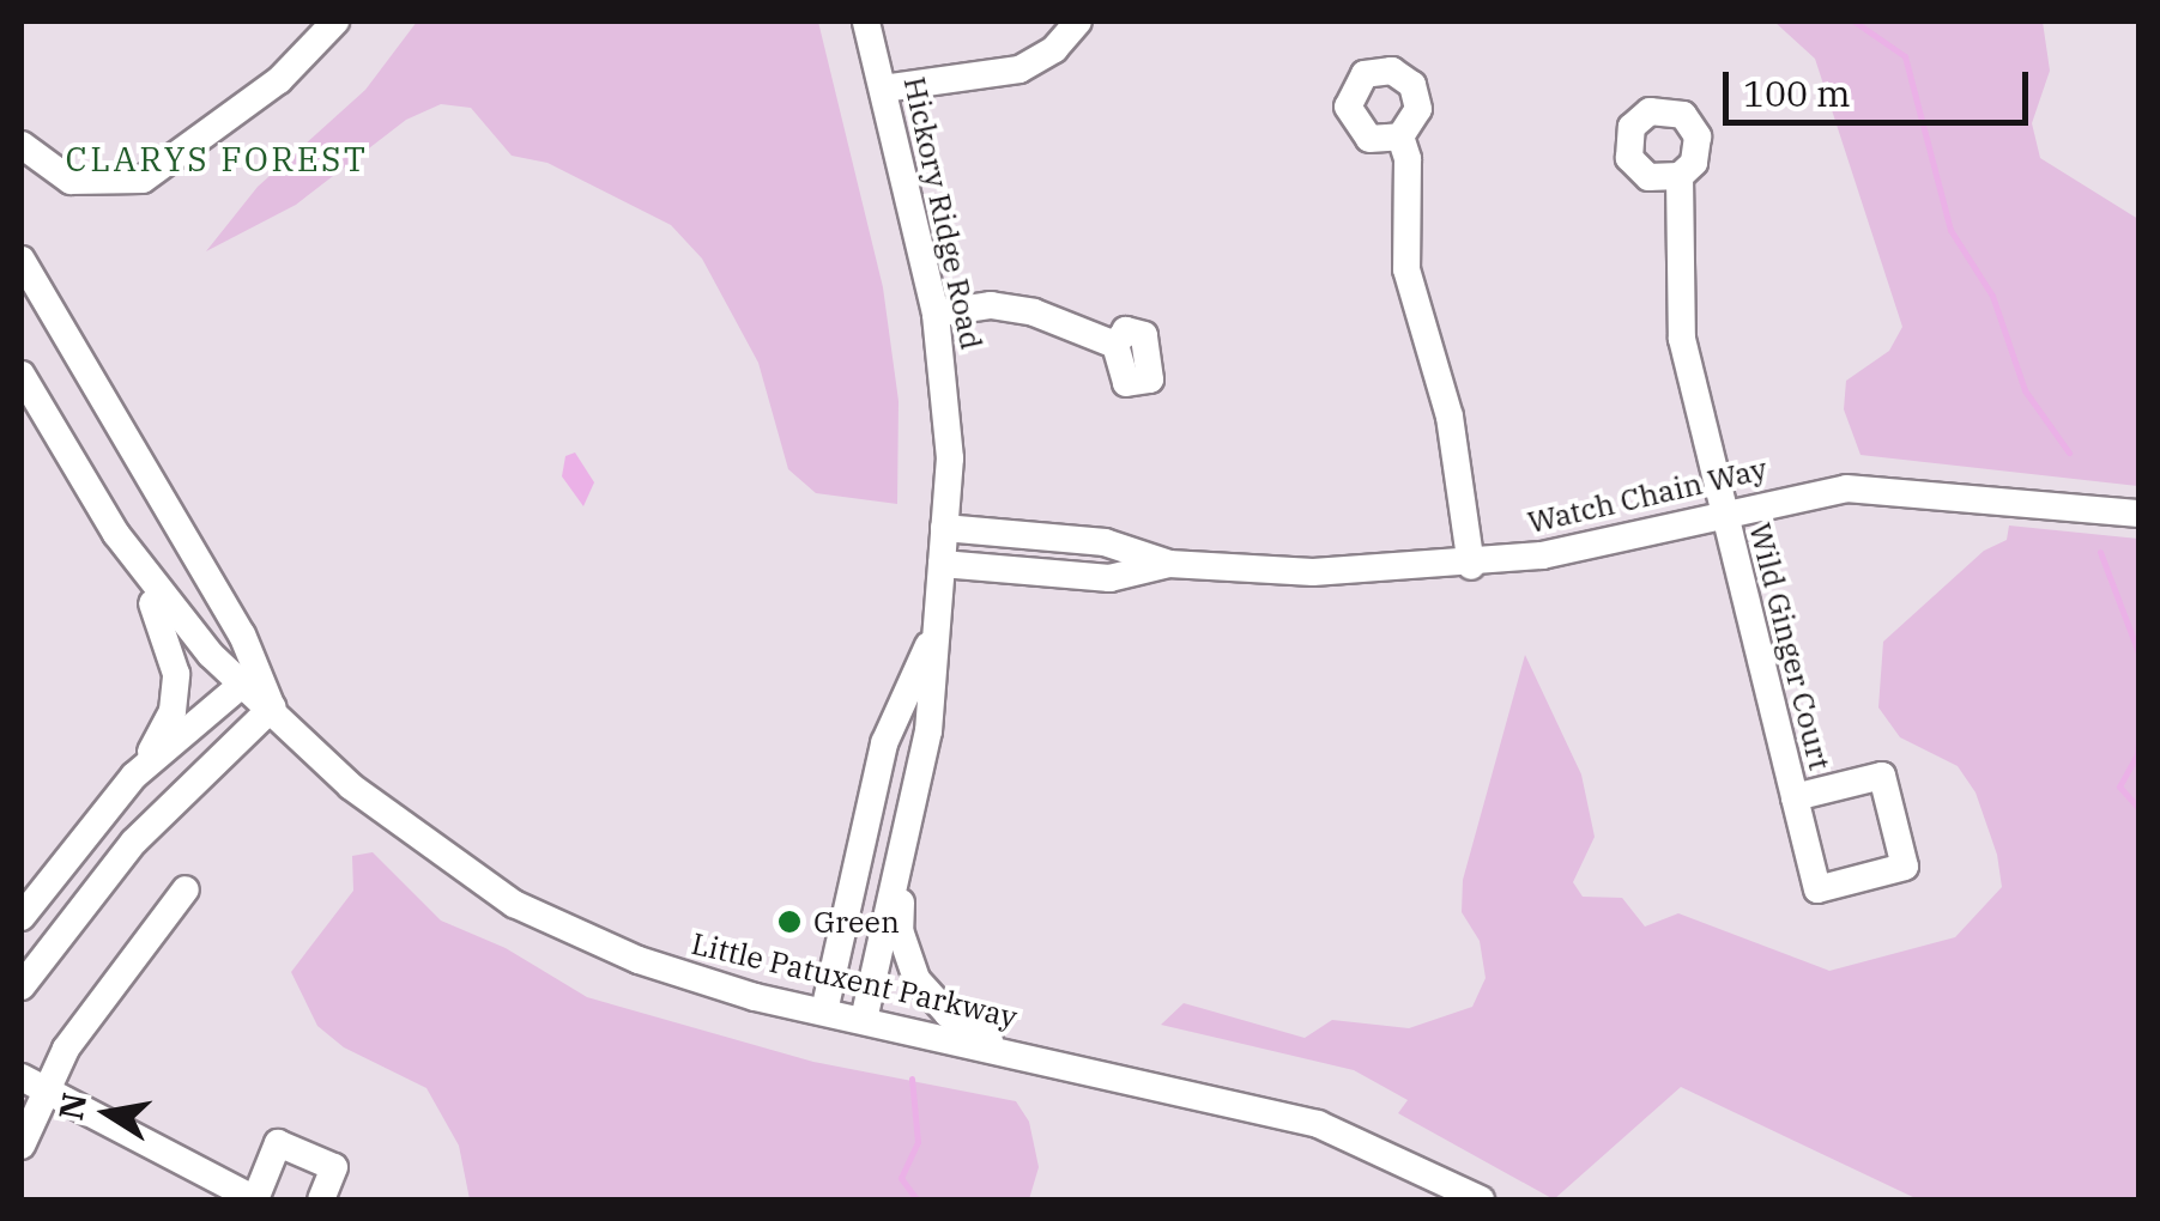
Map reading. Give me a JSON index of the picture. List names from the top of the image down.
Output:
{
  "streets": {
    "street": [
      "Hickory Ridge Road",
      "Watch Chain Way",
      "Wild Ginger Court",
      "Little Patuxent Parkway"
    ]
  },
  "crossings": [
    ["Hickory Ridge Road", "Watch Chain Way"],
    ["Hickory Ridge Road", "Little Patuxent Parkway"],
    ["Watch Chain Way", "Wild Ginger Court"]
  ],
  "districts": ["CLARYS FOREST"],
  "places": ["Green"],
  "scale_bar": "100 m",
  "north": "left"
}
